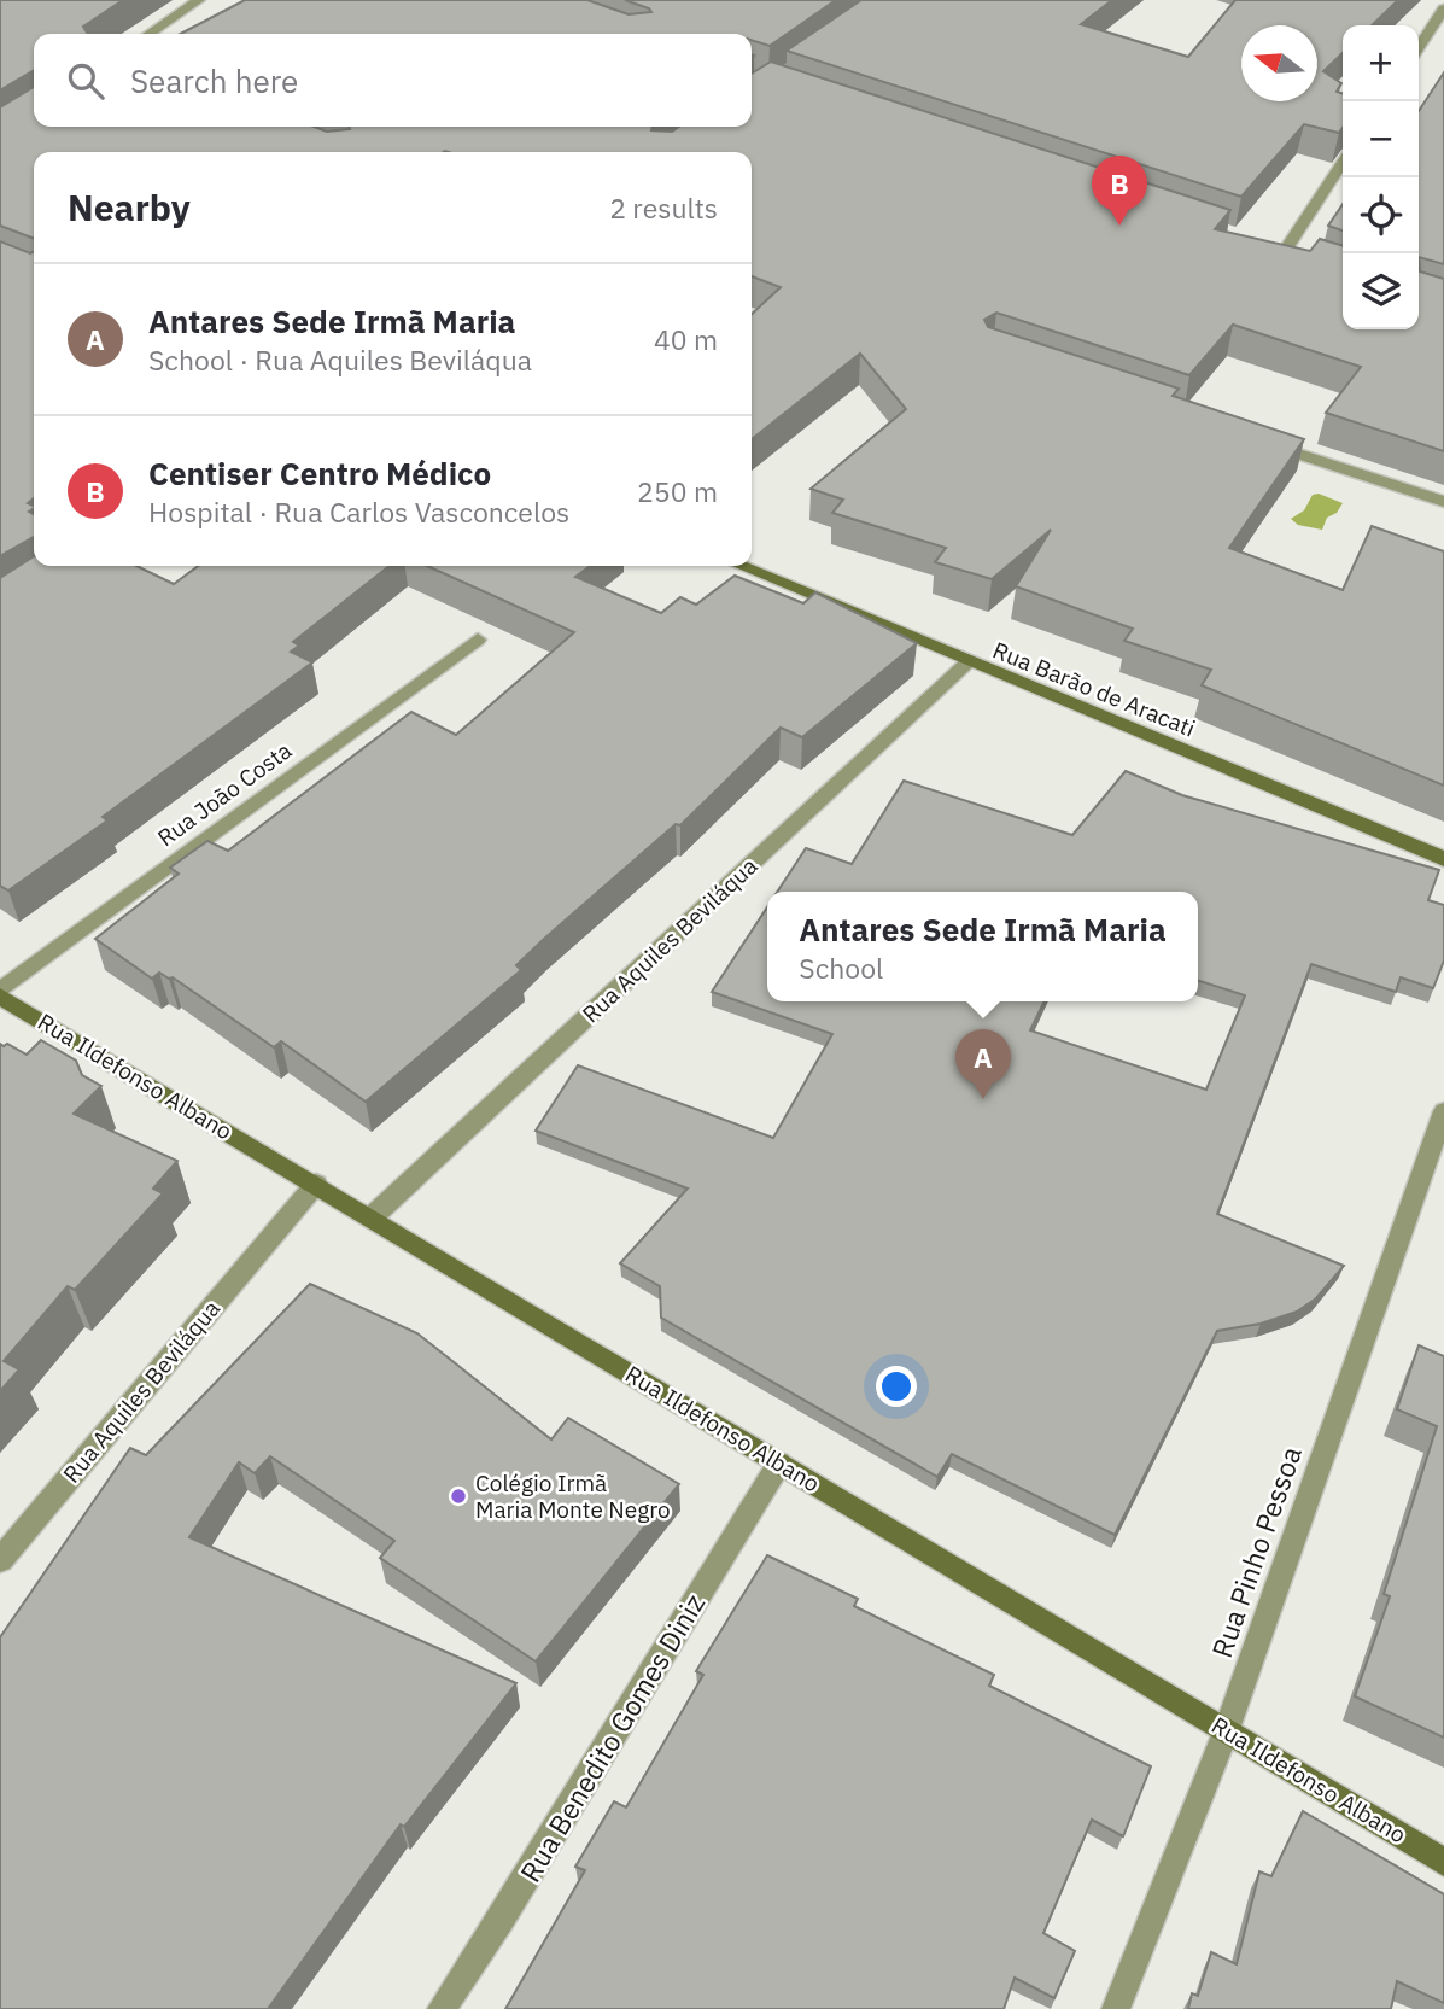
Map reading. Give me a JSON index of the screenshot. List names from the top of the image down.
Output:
{
  "streets": {
    "street": [
      "Rua Barão de Aracati",
      "Rua João Costa",
      "Rua Aquiles Beviláqua",
      "Rua Ildefonso Albano",
      "Rua Pinho Pessoa",
      "Rua Benedito Gomes Diniz"
    ]
  },
  "crossings": [
    ["Rua Barão de Aracati", "Rua Aquiles Beviláqua"],
    ["Rua Aquiles Beviláqua", "Rua Ildefonso Albano"],
    ["Rua Ildefonso Albano", "Rua Pinho Pessoa"],
    ["Rua Ildefonso Albano", "Rua Benedito Gomes Diniz"]
  ],
  "places": ["Colégio Irmã Maria Monte Negro"],
  "north": "left",
  "page": {
    "map_buttons": ["+", "−"],
    "search": "Search here",
    "heading": ["Nearby", "2 results"],
    "pins": ["B", "A"],
    "list": [
      {
        "mark": "A",
        "name": "Antares Sede Irmã Maria",
        "note": "School · Rua Aquiles Beviláqua",
        "value": "40 m"
      },
      {
        "mark": "B",
        "name": "Centiser Centro Médico",
        "note": "Hospital · Rua Carlos Vasconcelos",
        "value": "250 m"
      }
    ],
    "popup": ["Antares Sede Irmã Maria", "School"]
  }
}
